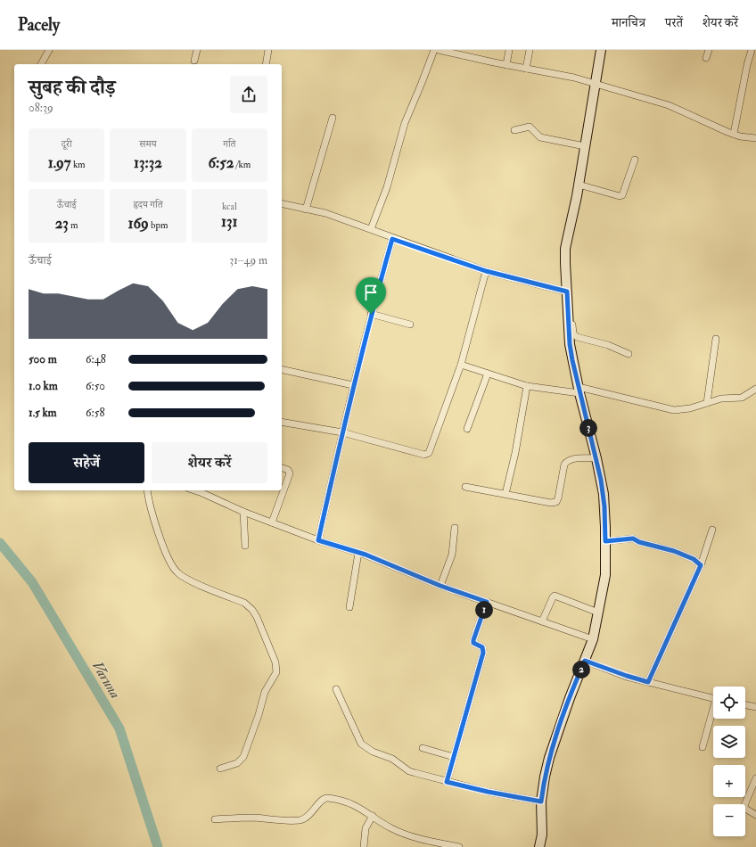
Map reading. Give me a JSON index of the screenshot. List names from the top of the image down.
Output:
{
  "water": ["Varuna"],
  "page": {
    "header": "Pacely",
    "nav": ["मानचित्र", "परतें", "शेयर करें"],
    "heading": ["सुबह की दौड़", "08:39"],
    "stats": [
      ["दूरी", "1.97 km"],
      ["समय", "13:32"],
      ["गति", "6:52 /km"],
      ["ऊँचाई", "23 m"],
      ["हृदय गति", "169 bpm"],
      ["kcal", "131"]
    ],
    "chart": ["ऊँचाई", "31–49 m"],
    "list": [
      {
        "name": "500 m",
        "note": "6:48"
      },
      {
        "name": "1.0 km",
        "note": "6:50"
      },
      {
        "name": "1.5 km",
        "note": "6:58"
      }
    ],
    "pins": ["3", "1", "2"],
    "buttons": ["सहेजें", "शेयर करें"],
    "map_buttons": ["+", "−"]
  }
}
